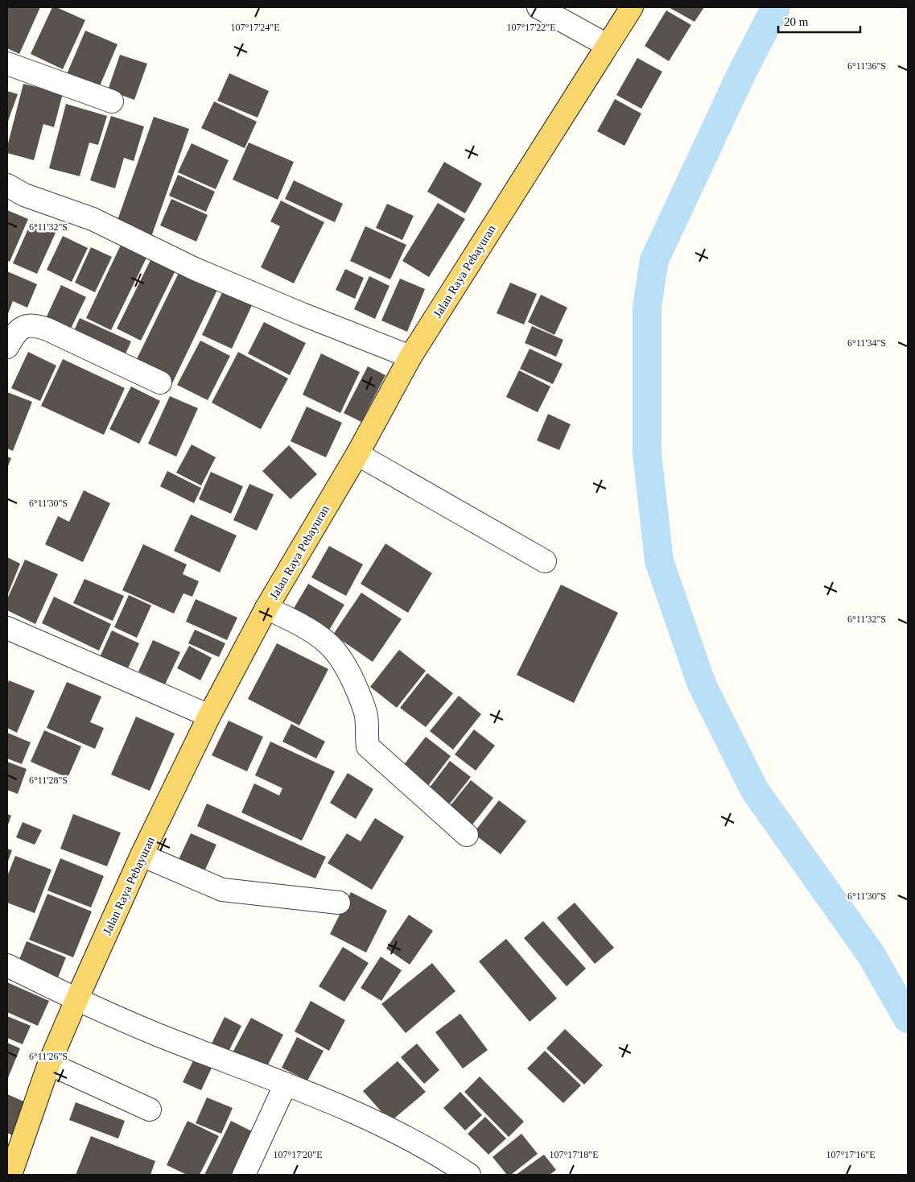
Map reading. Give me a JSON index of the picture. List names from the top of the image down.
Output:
{
  "streets": {
    "main road": ["Jalan Raya Pebayuran"]
  },
  "scale_bar": "20 m",
  "coordinates": [
    "107°17'22\"E",
    "107°17'24\"E",
    "6°11'36\"S",
    "6°11'32\"S",
    "6°11'34\"S",
    "6°11'30\"S",
    "6°11'28\"S",
    "6°11'26\"S",
    "107°17'20\"E",
    "107°17'18\"E",
    "107°17'16\"E"
  ]
}
